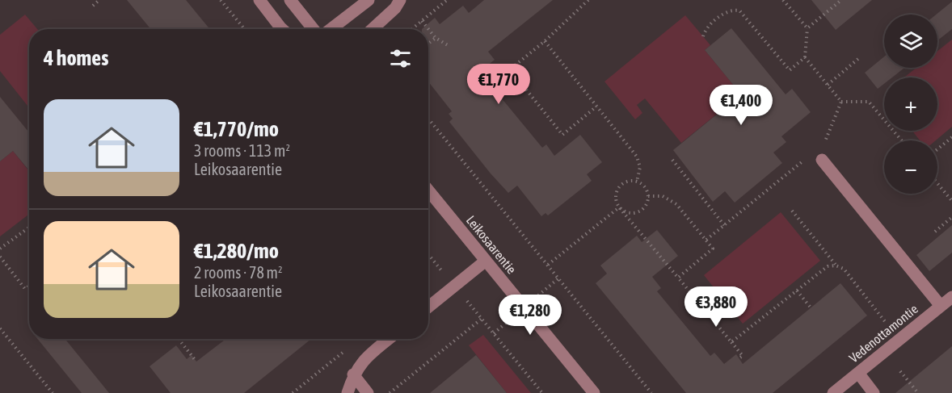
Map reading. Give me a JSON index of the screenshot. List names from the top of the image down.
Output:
{
  "streets": {
    "street": ["Leikosaarentie", "Vedenottamontie"]
  },
  "page": {
    "map_buttons": ["+", "−"],
    "heading": "4 homes",
    "price": [
      "€1,770",
      "€1,400",
      "€3,880",
      "€1,280"
    ],
    "list": [
      {
        "name": "€1,770/mo",
        "note": "3 rooms · 113 m² · Leikosaarentie"
      },
      {
        "name": "€1,280/mo",
        "note": "2 rooms · 78 m² · Leikosaarentie"
      }
    ]
  }
}
